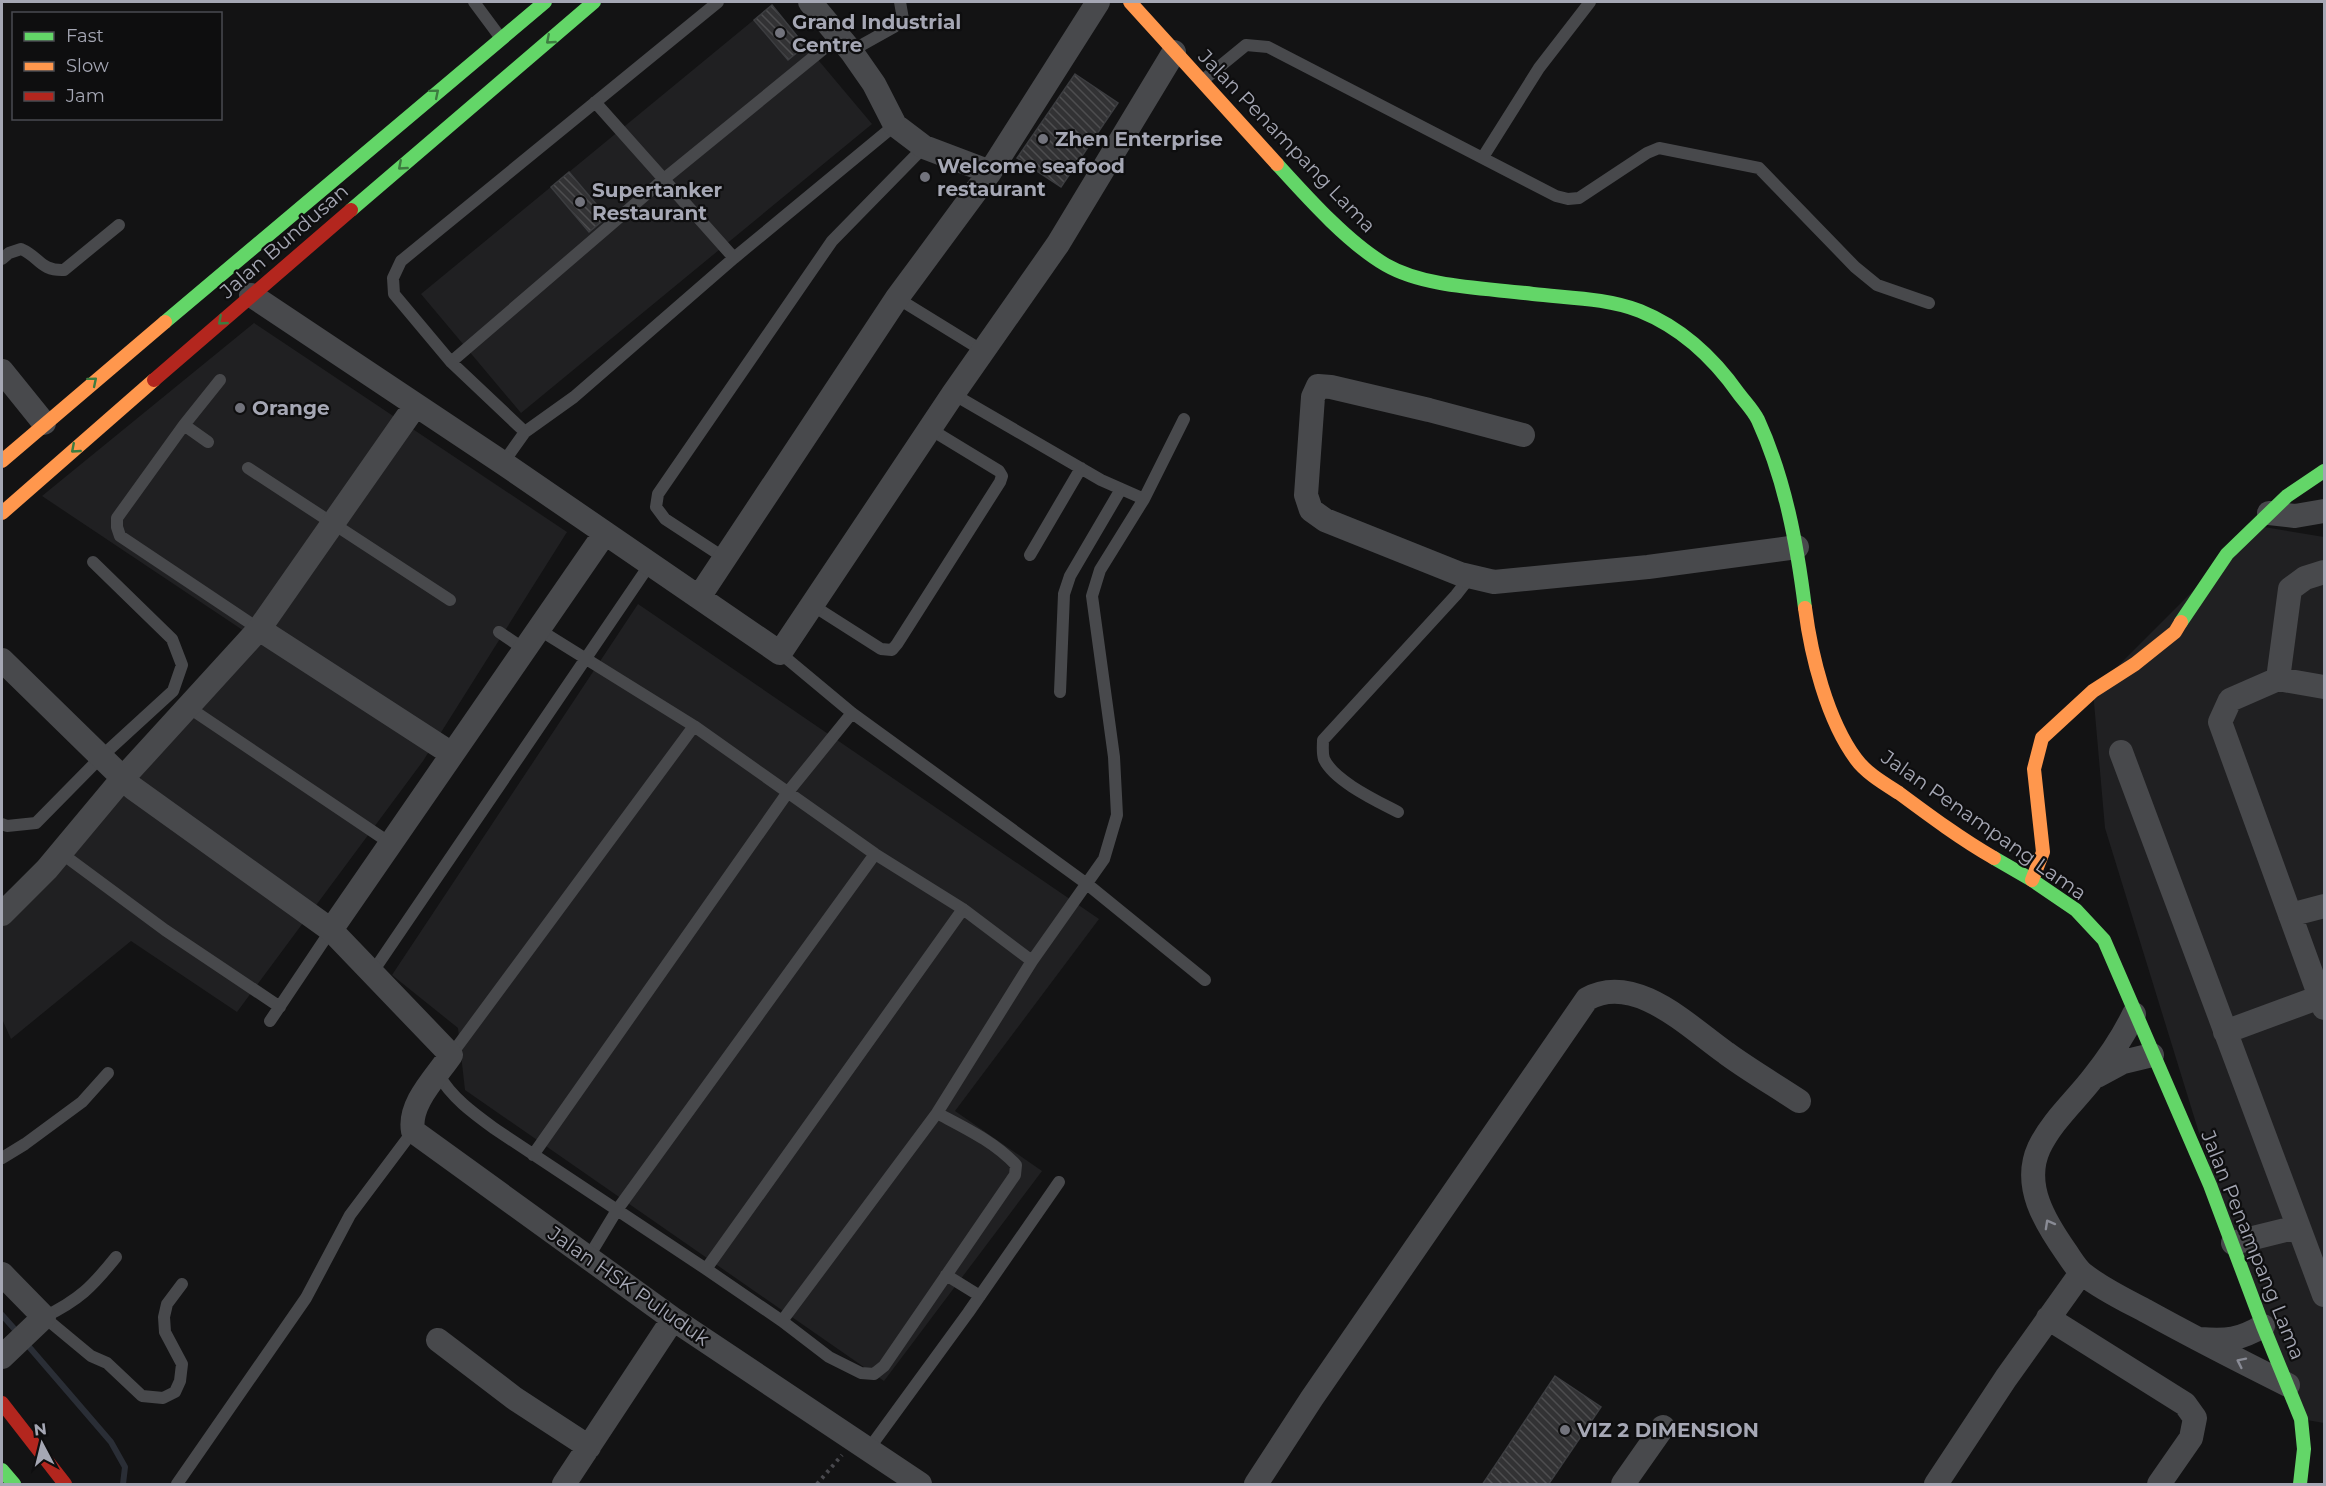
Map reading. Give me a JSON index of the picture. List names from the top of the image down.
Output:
{
  "streets": {
    "main road": ["Jalan Penampang Lama", "Jalan Bundusan"],
    "street": ["Jalan HSK Puluduk"]
  },
  "places": [
    "Grand Industrial Centre",
    "Zhen Enterprise",
    "Welcome seafood restaurant",
    "Supertanker Restaurant",
    "Orange",
    "VIZ 2 DIMENSION"
  ],
  "legend": ["Fast", "Slow", "Jam"],
  "north": "top"
}
